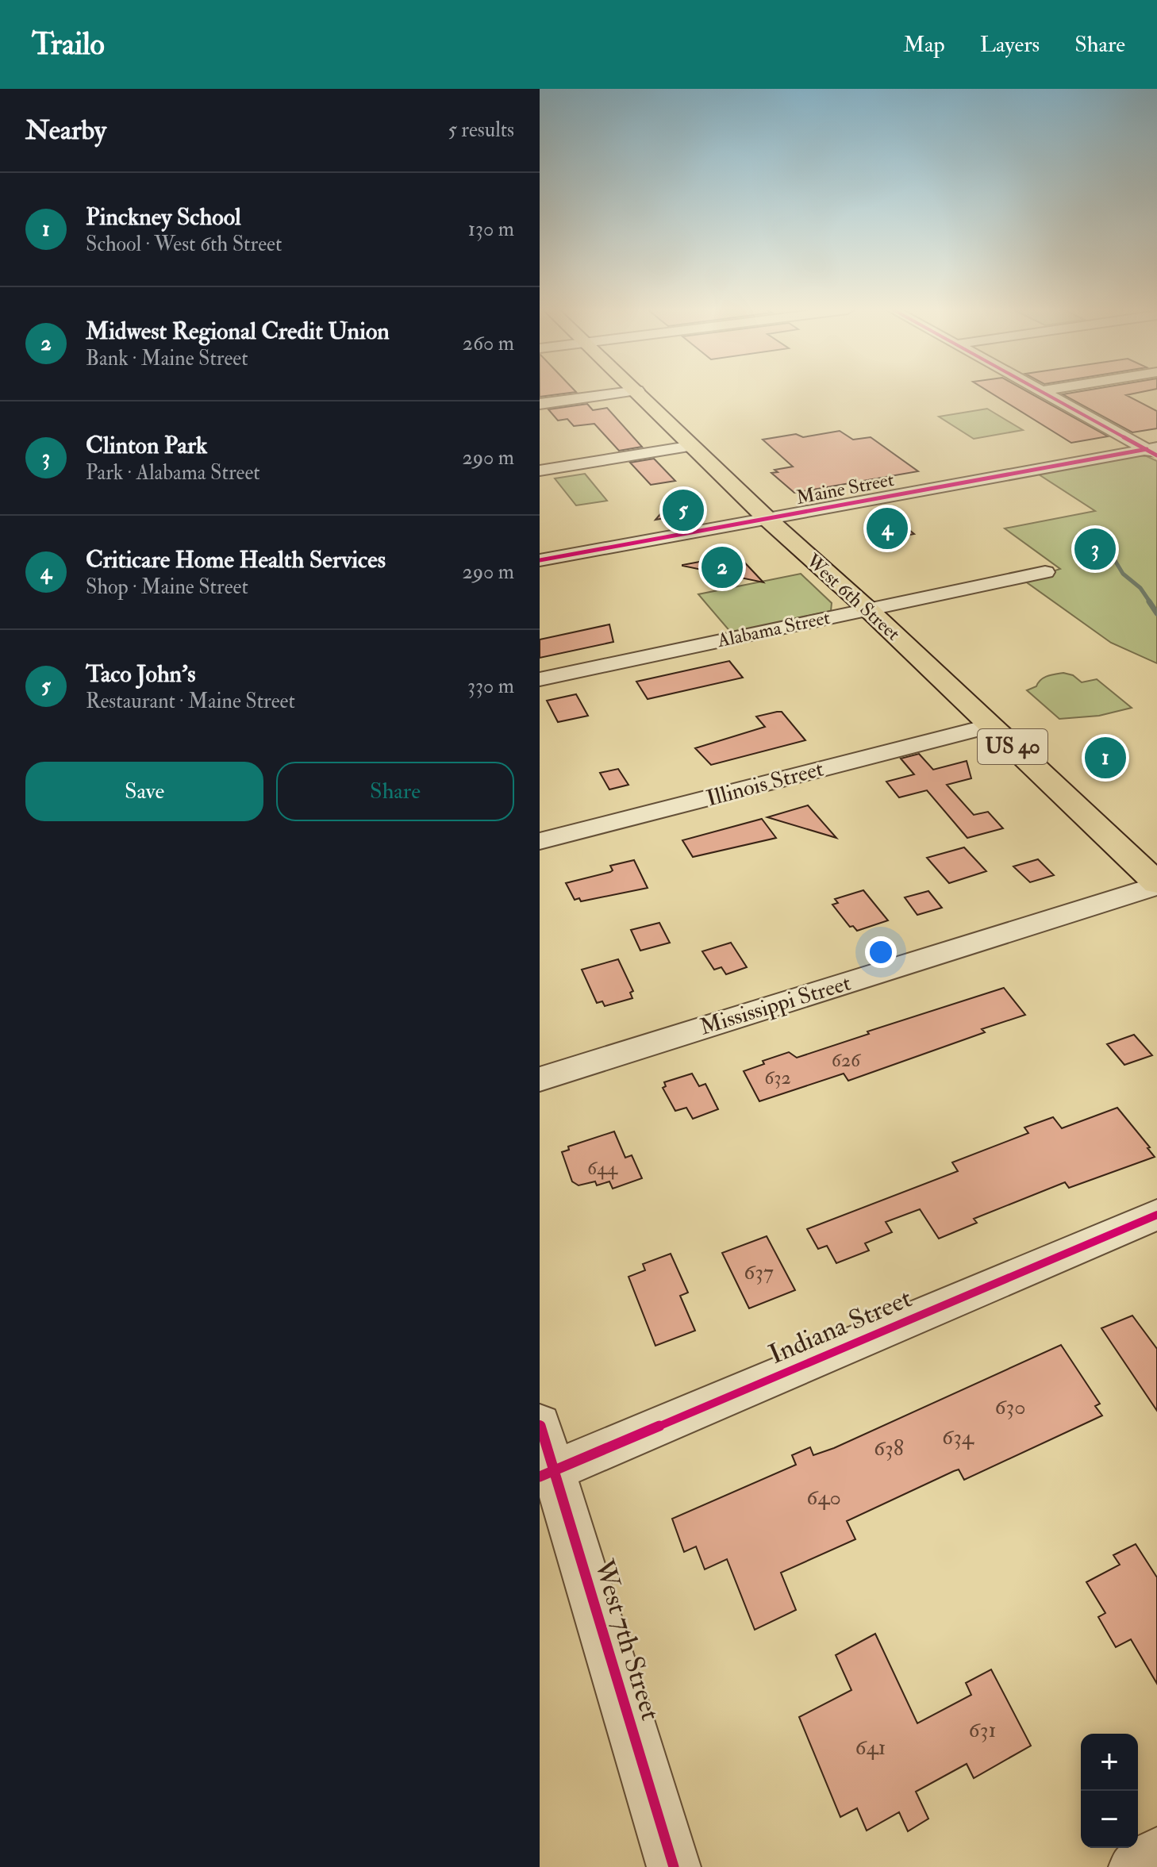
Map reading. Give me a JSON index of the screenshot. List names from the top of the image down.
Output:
{
  "streets": {
    "highway": ["West 6th Street", "US 40"],
    "street": [
      "Maine Street",
      "Alabama Street",
      "Illinois Street",
      "Mississippi Street",
      "Indiana Street",
      "West 7th Street"
    ]
  },
  "crossings": [
    ["Maine Street", "West 6th Street"],
    ["West 6th Street", "Alabama Street"],
    ["West 6th Street", "Illinois Street"],
    ["West 6th Street", "Mississippi Street"],
    ["Indiana Street", "West 7th Street"]
  ],
  "house_numbers": [
    "626",
    "632",
    "644",
    "637",
    "630",
    "634",
    "638",
    "640",
    "631",
    "641"
  ],
  "page": {
    "header": "Trailo",
    "nav": ["Map", "Layers", "Share"],
    "heading": ["Nearby", "5 results"],
    "list": [
      {
        "mark": "1",
        "name": "Pinckney School",
        "note": "School · West 6th Street",
        "value": "130 m"
      },
      {
        "mark": "2",
        "name": "Midwest Regional Credit Union",
        "note": "Bank · Maine Street",
        "value": "260 m"
      },
      {
        "mark": "3",
        "name": "Clinton Park",
        "note": "Park · Alabama Street",
        "value": "290 m"
      },
      {
        "mark": "4",
        "name": "Criticare Home Health Services",
        "note": "Shop · Maine Street",
        "value": "290 m"
      },
      {
        "mark": "5",
        "name": "Taco John's",
        "note": "Restaurant · Maine Street",
        "value": "330 m"
      }
    ],
    "pins": [
      "5",
      "4",
      "3",
      "2",
      "1"
    ],
    "buttons": ["Save", "Share"],
    "map_buttons": ["+", "−"]
  }
}
